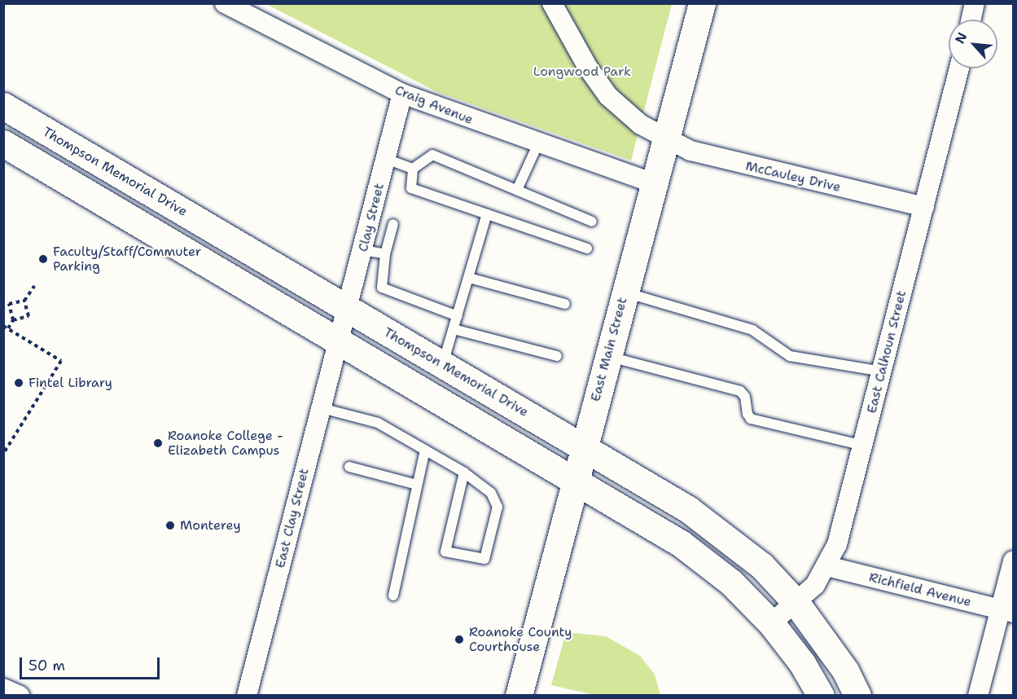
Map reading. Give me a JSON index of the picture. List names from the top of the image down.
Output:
{
  "streets": {
    "main road": ["Thompson Memorial Drive", "East Main Street"],
    "street": [
      "Craig Avenue",
      "McCauley Drive",
      "Clay Street",
      "East Calhoun Street",
      "East Clay Street",
      "Richfield Avenue"
    ]
  },
  "crossings": [
    ["Craig Avenue", "Clay Street"],
    ["Craig Avenue", "East Main Street"],
    ["Thompson Memorial Drive", "Clay Street"],
    ["Thompson Memorial Drive", "East Main Street"],
    ["Thompson Memorial Drive", "East Calhoun Street"],
    ["McCauley Drive", "East Main Street"],
    ["McCauley Drive", "East Calhoun Street"],
    ["Clay Street", "East Clay Street"],
    ["East Calhoun Street", "Richfield Avenue"]
  ],
  "parks": ["Longwood Park"],
  "places": [
    "Faculty/Staff/Commuter Parking",
    "Fintel Library",
    "Roanoke College - Elizabeth Campus",
    "Monterey",
    "Roanoke County Courthouse"
  ],
  "scale_bar": "50 m",
  "north": "top left"
}
